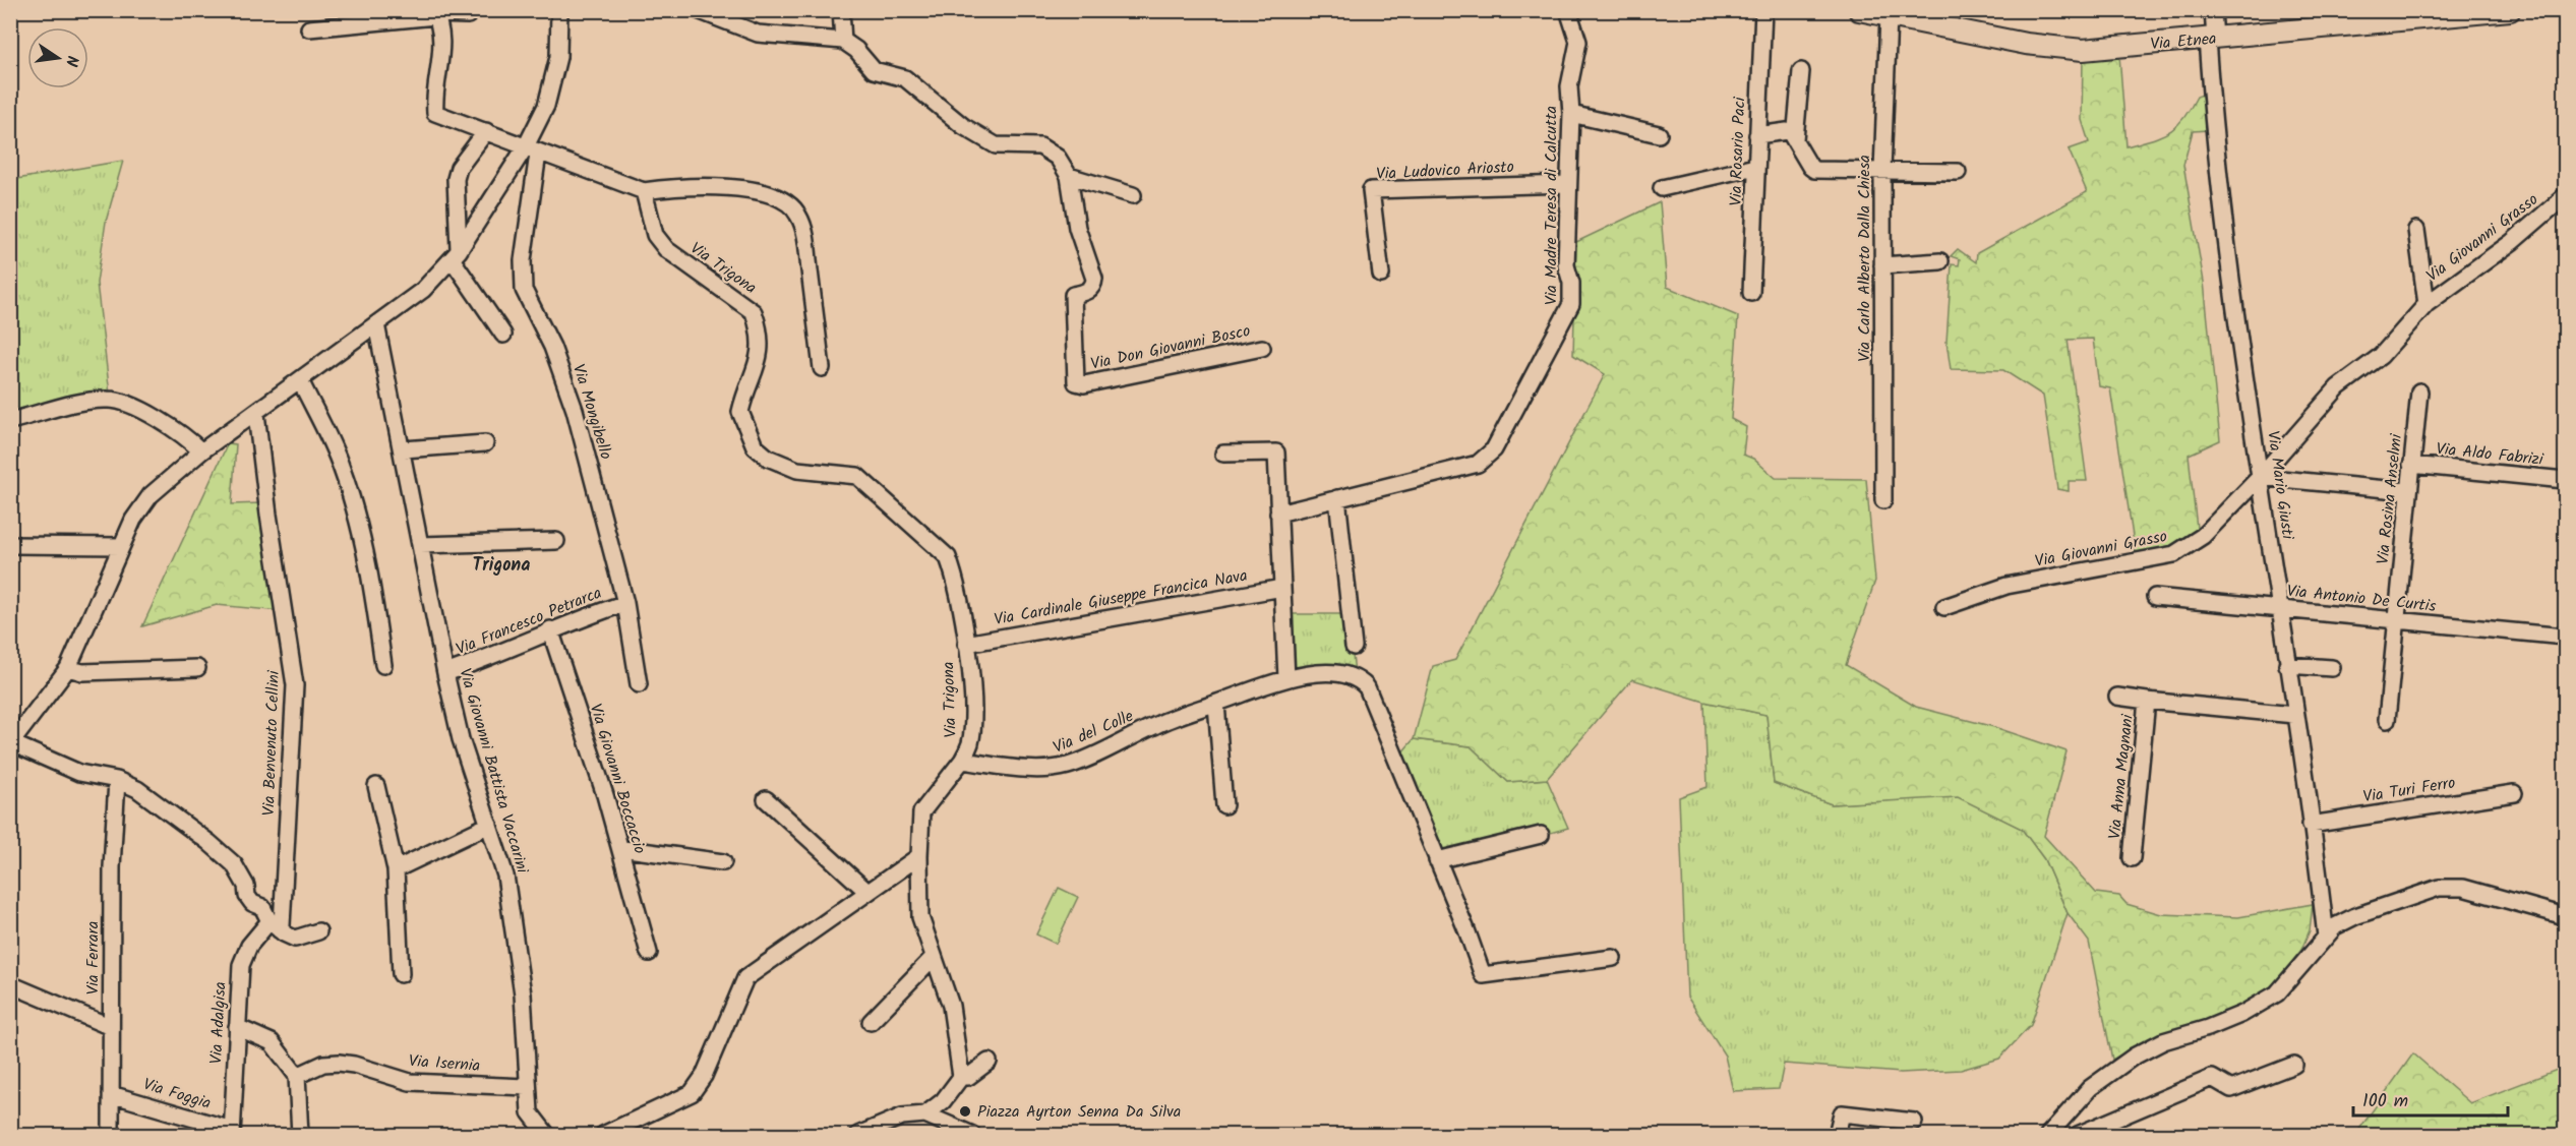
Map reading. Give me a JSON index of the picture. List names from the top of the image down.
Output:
{
  "streets": {
    "main road": ["Via Etnea"],
    "street": [
      "Via Rosario Paci",
      "Via Ludovico Ariosto",
      "Via Madre Teresa di Calcutta",
      "Via Giovanni Grasso",
      "Via Carlo Alberto Dalla Chiesa",
      "Via Trigona",
      "Via Don Giovanni Bosco",
      "Via Mongibello",
      "Via Aldo Fabrizi",
      "Via Mario Giusti",
      "Via Rosina Anselmi",
      "Via Cardinale Giuseppe Francica Nava",
      "Via Antonio De Curtis",
      "Via Francesco Petrarca",
      "Via del Colle",
      "Via Benvenuto Cellini",
      "Via Giovanni Battista Vaccarini",
      "Via Anna Magnani",
      "Via Giovanni Boccaccio",
      "Via Turi Ferro",
      "Via Ferrara",
      "Via Adalgisa",
      "Via Isernia",
      "Via Foggia"
    ]
  },
  "crossings": [
    ["Via Etnea", "Via Carlo Alberto Dalla Chiesa"],
    ["Via Etnea", "Via Mario Giusti"],
    ["Via Ludovico Ariosto", "Via Madre Teresa di Calcutta"],
    ["Via Giovanni Grasso", "Via Mario Giusti"],
    ["Via Trigona", "Via Cardinale Giuseppe Francica Nava"],
    ["Via Trigona", "Via del Colle"],
    ["Via Mongibello", "Via Francesco Petrarca"],
    ["Via Aldo Fabrizi", "Via Rosina Anselmi"],
    ["Via Mario Giusti", "Via Antonio De Curtis"],
    ["Via Mario Giusti", "Via Anna Magnani"],
    ["Via Mario Giusti", "Via Turi Ferro"],
    ["Via Rosina Anselmi", "Via Antonio De Curtis"],
    ["Via Francesco Petrarca", "Via Giovanni Battista Vaccarini"],
    ["Via Francesco Petrarca", "Via Giovanni Boccaccio"],
    ["Via Benvenuto Cellini", "Via Adalgisa"],
    ["Via Giovanni Battista Vaccarini", "Via Isernia"],
    ["Via Ferrara", "Via Foggia"],
    ["Via Adalgisa", "Via Foggia"]
  ],
  "districts": ["Trigona"],
  "places": ["Piazza Ayrton Senna Da Silva"],
  "scale_bar": "100 m",
  "north": "right"
}
